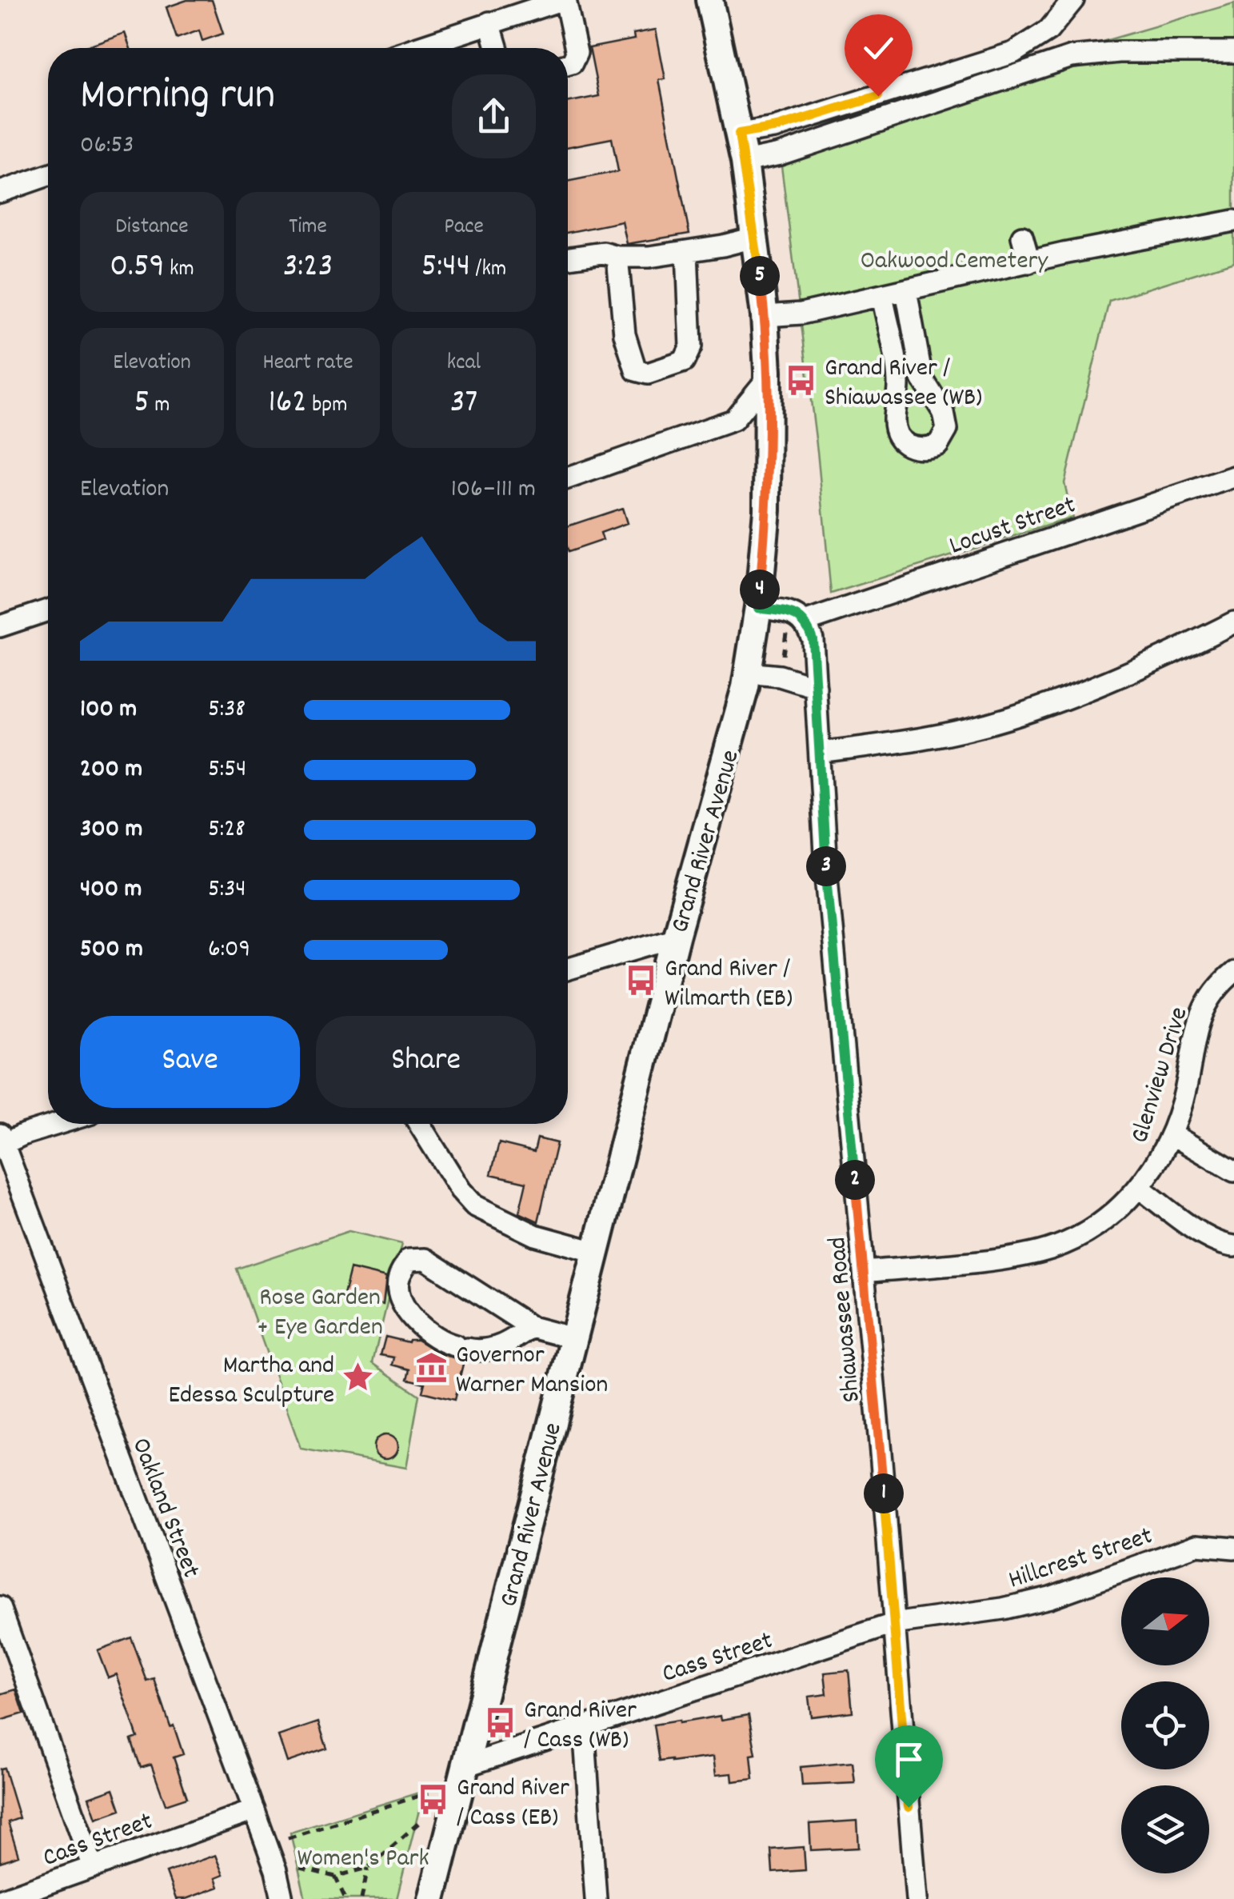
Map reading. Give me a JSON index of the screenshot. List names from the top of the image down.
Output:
{
  "streets": {
    "main road": ["Grand River Avenue"],
    "street": [
      "Locust Street",
      "Glenview Drive",
      "Shiawassee Road",
      "Oakland Street",
      "Hillcrest Street",
      "Cass Street"
    ]
  },
  "crossings": [
    ["Locust Street", "Shiawassee Road"],
    ["Grand River Avenue", "Cass Street"],
    ["Glenview Drive", "Shiawassee Road"],
    ["Shiawassee Road", "Hillcrest Street"],
    ["Shiawassee Road", "Cass Street"],
    ["Oakland Street", "Cass Street"],
    ["Hillcrest Street", "Cass Street"]
  ],
  "parks": ["Oakwood Cemetery", "Rose Garden + Eye Garden", "Women's Park"],
  "places": {
    "bus stop": [
      "Grand River / Shiawassee (WB)",
      "Grand River / Wilmarth (EB)",
      "Grand River / Cass (WB)",
      "Grand River / Cass (EB)"
    ],
    "museum": ["Governor Warner Mansion"],
    "place": ["Martha and Edessa Sculpture"]
  },
  "north": "right",
  "page": {
    "heading": ["Morning run", "06:53"],
    "stats": [
      ["Distance", "0.59 km"],
      ["Time", "3:23"],
      ["Pace", "5:44 /km"],
      ["Elevation", "5 m"],
      ["Heart rate", "162 bpm"],
      ["kcal", "37"]
    ],
    "pins": [
      "5",
      "4",
      "3",
      "2",
      "1"
    ],
    "chart": ["Elevation", "106–111 m"],
    "list": [
      {
        "name": "100 m",
        "note": "5:38"
      },
      {
        "name": "200 m",
        "note": "5:54"
      },
      {
        "name": "300 m",
        "note": "5:28"
      },
      {
        "name": "400 m",
        "note": "5:34"
      },
      {
        "name": "500 m",
        "note": "6:09"
      }
    ],
    "buttons": ["Save", "Share"]
  }
}
